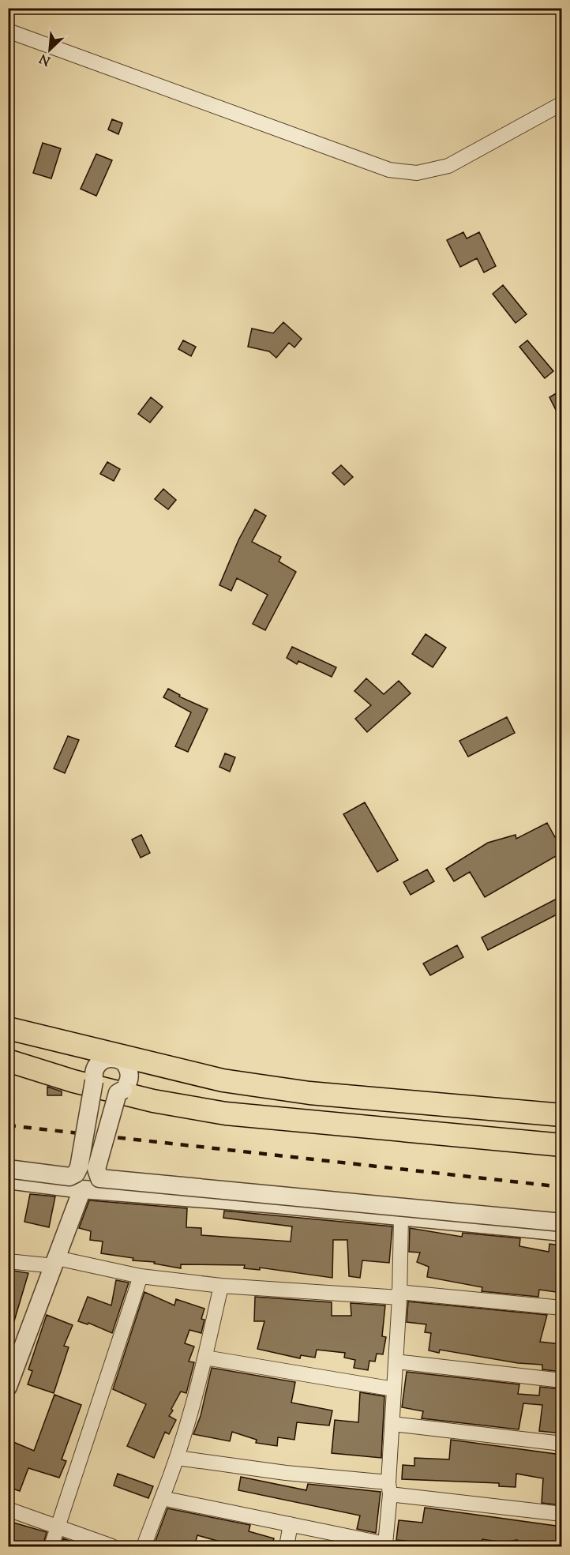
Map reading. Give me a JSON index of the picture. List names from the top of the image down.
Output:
{
  "north": "bottom left"
}
